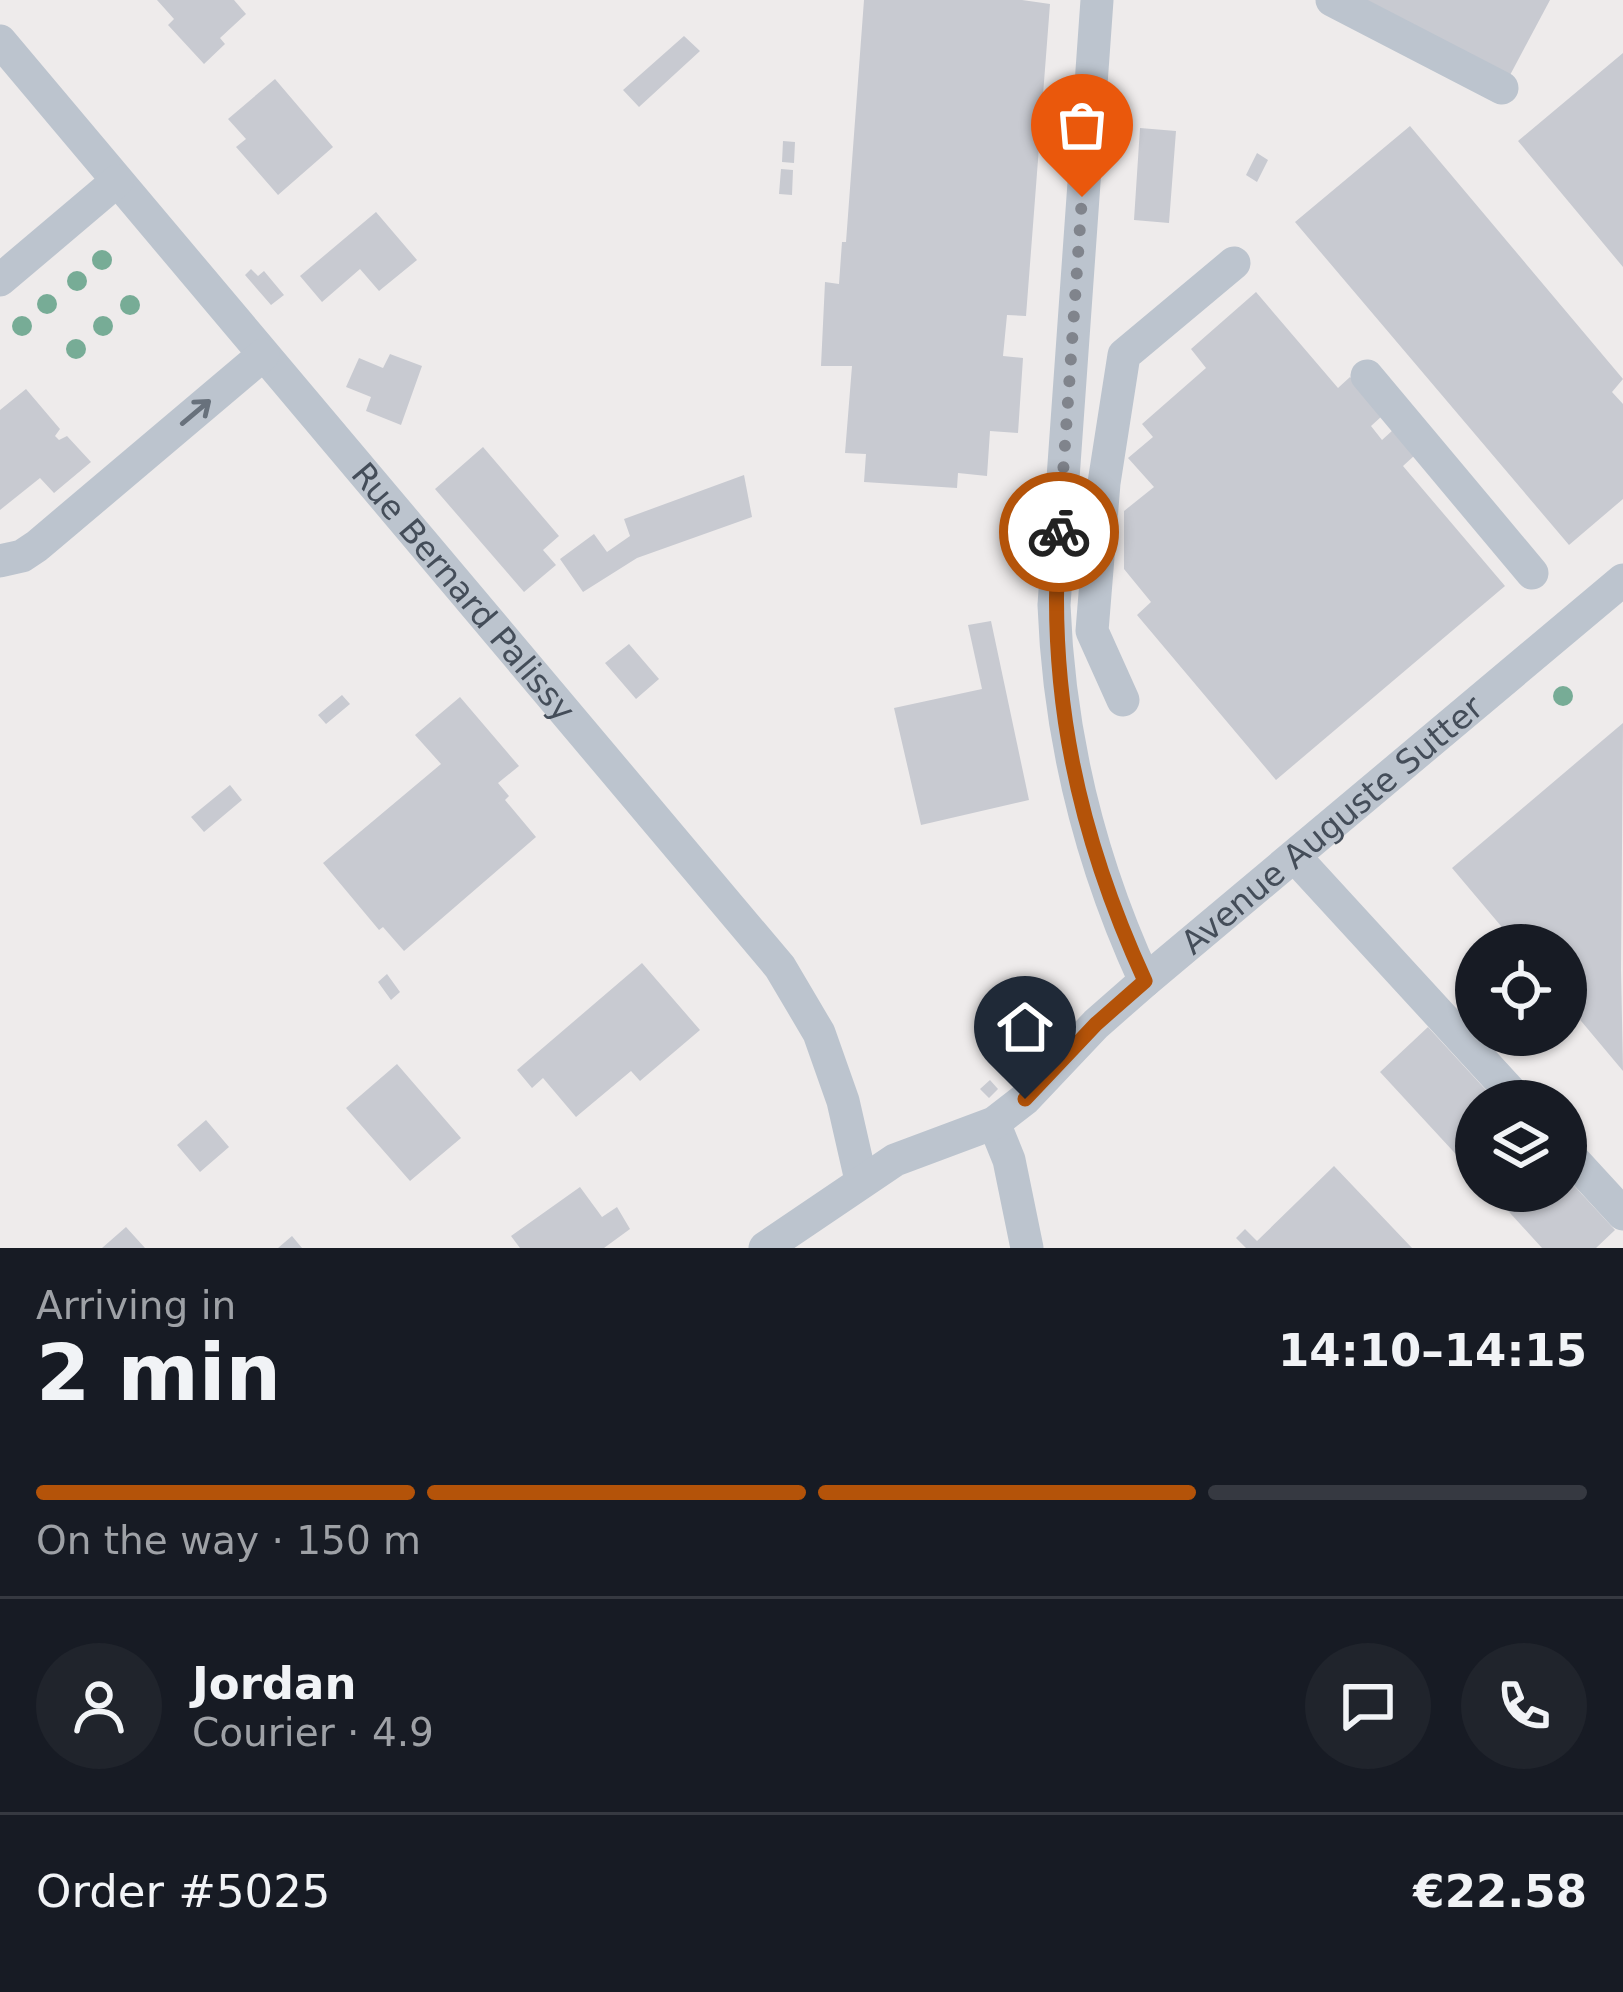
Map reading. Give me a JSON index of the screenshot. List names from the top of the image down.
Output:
{
  "streets": {
    "street": ["Rue Bernard Palissy", "Avenue Auguste Sutter"]
  },
  "page": {
    "heading": ["2 min", "Arriving in", "14:10–14:15"],
    "panel": [
      "Jordan",
      "Courier · 4.9",
      "Order #5025",
      "€22.58"
    ],
    "bar": "On the way · 150 m"
  }
}
